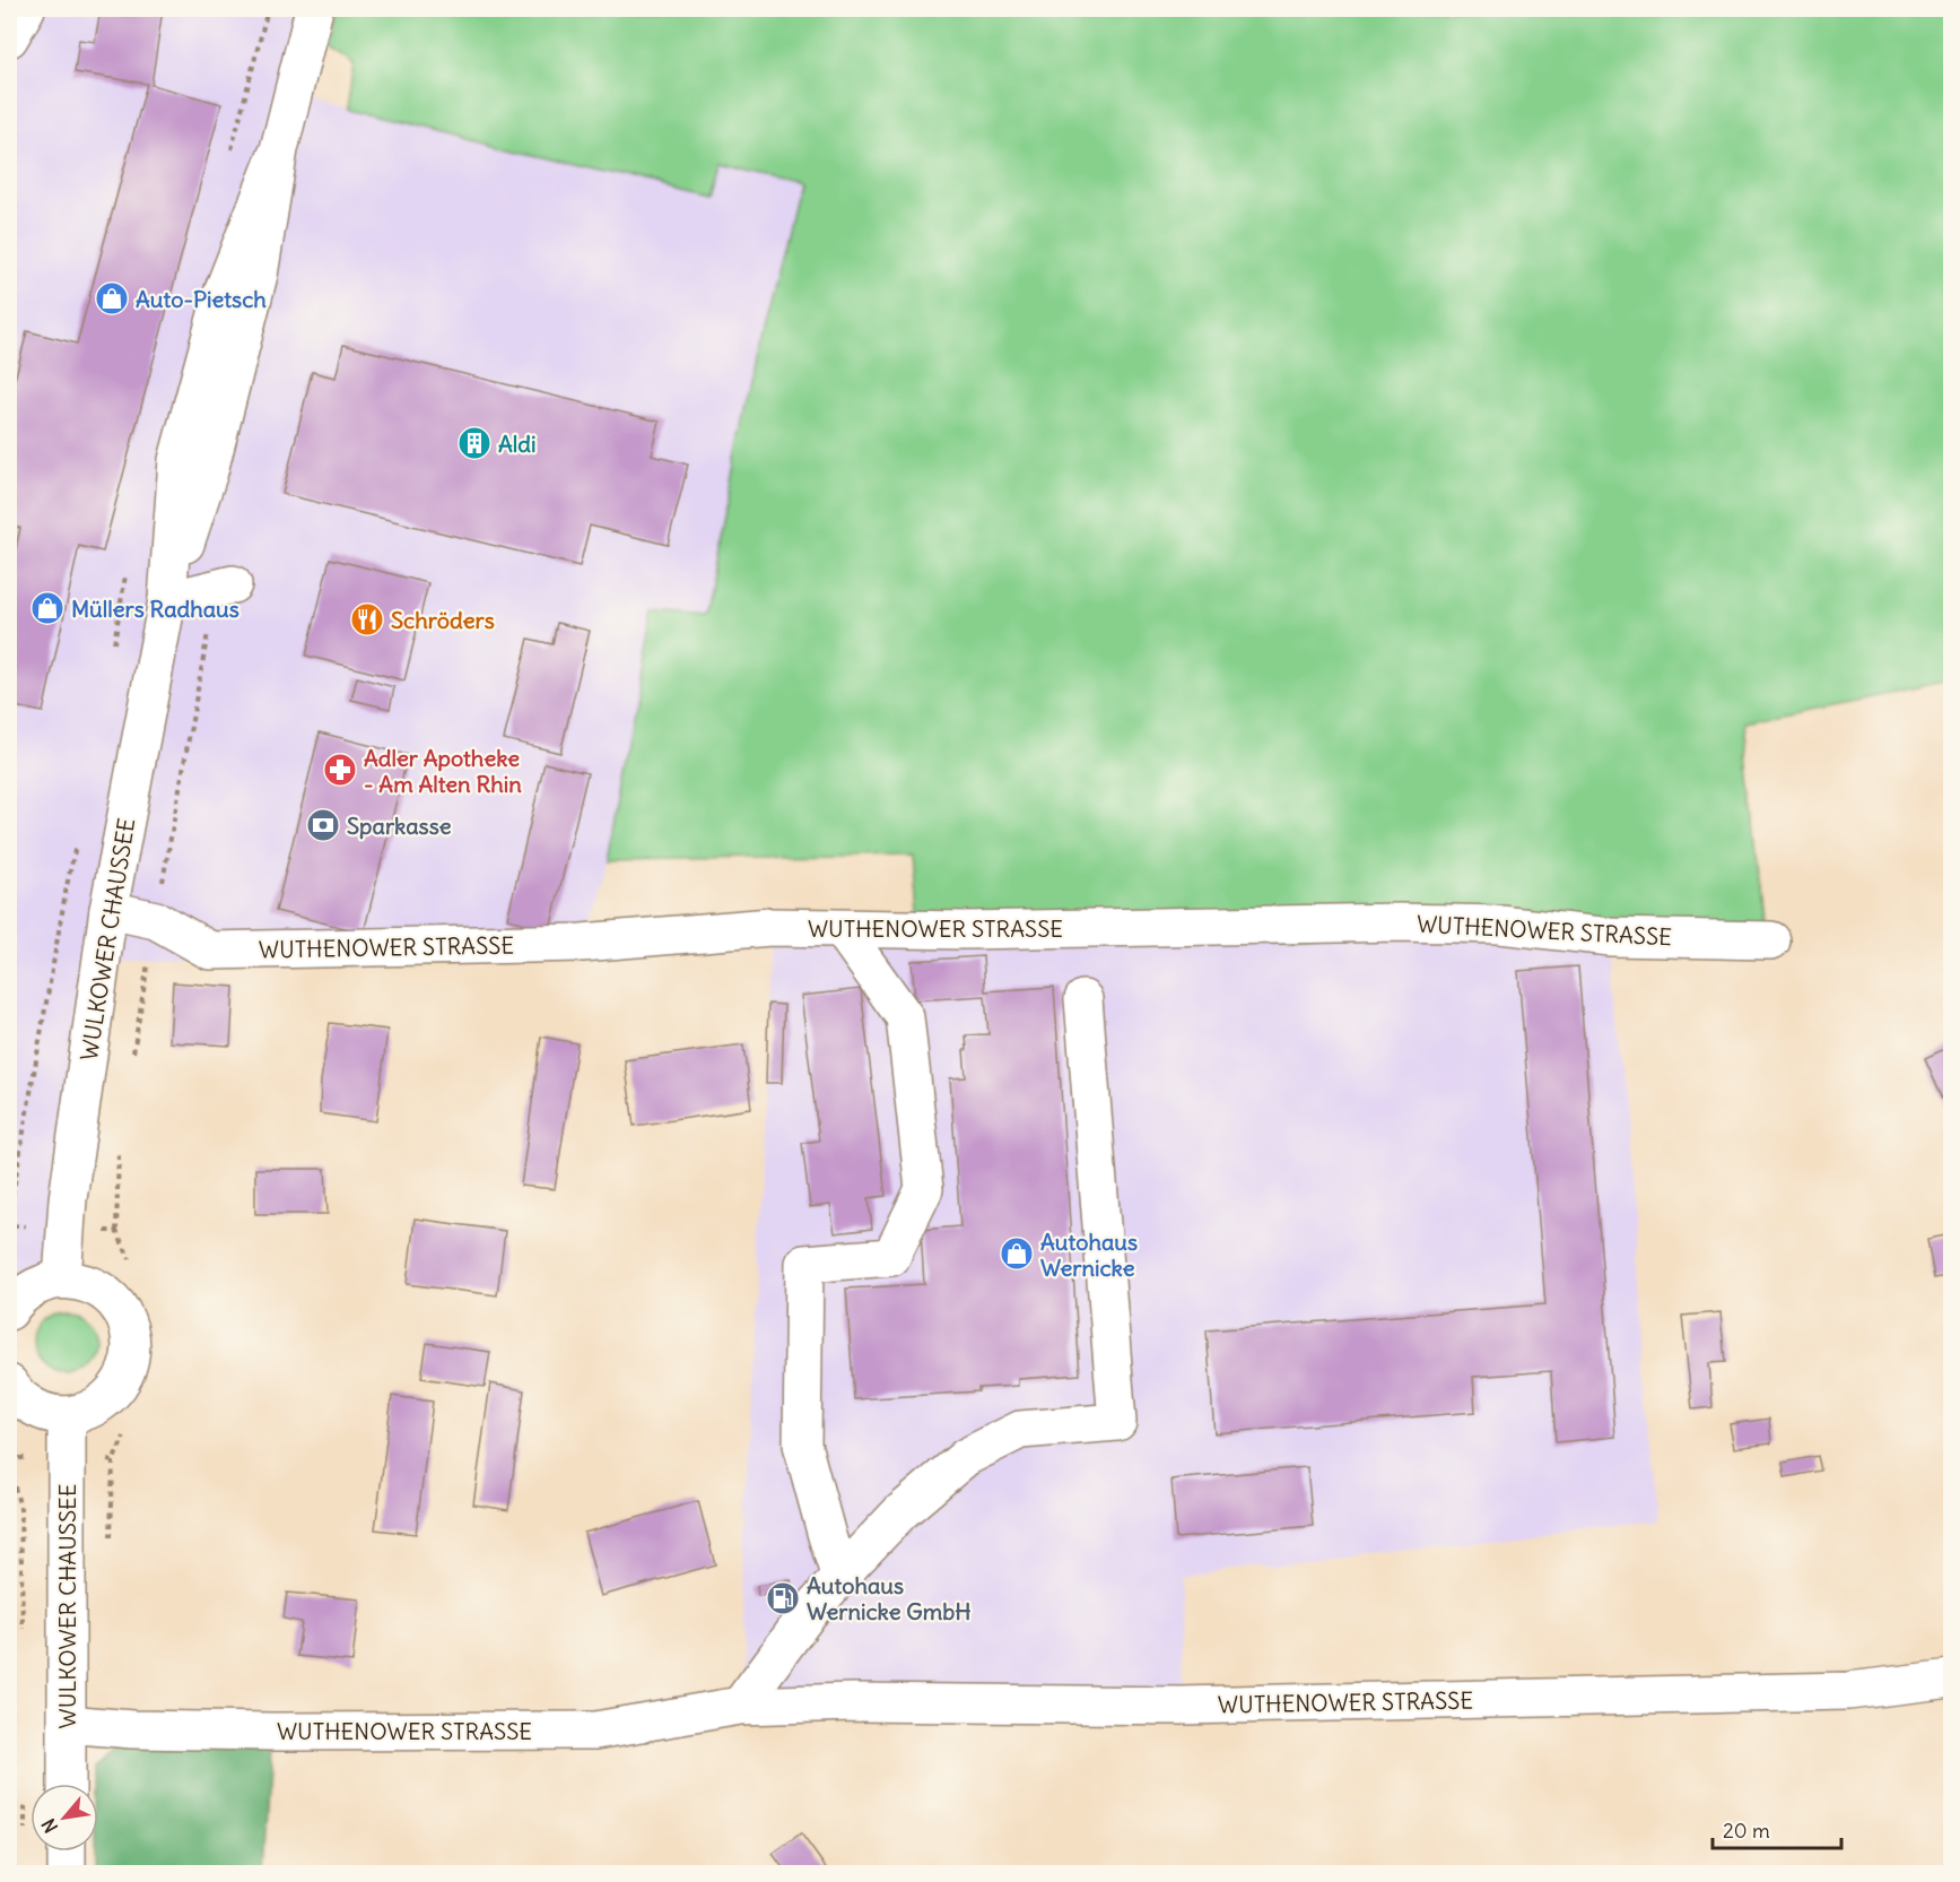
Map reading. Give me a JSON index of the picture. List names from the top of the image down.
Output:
{
  "streets": {
    "main road": ["WUTHENOWER STRASSE", "WULKOWER CHAUSSEE"]
  },
  "crossings": [
    ["WUTHENOWER STRASSE", "WULKOWER CHAUSSEE"]
  ],
  "places": {
    "shop": ["Auto-Pietsch", "Müllers Radhaus", "Autohaus Wernicke"],
    "building": ["Aldi"],
    "restaurant": ["Schröders"],
    "pharmacy": ["Adler Apotheke - Am Alten Rhin"],
    "bank": ["Sparkasse"],
    "fuel station": ["Autohaus Wernicke GmbH"]
  },
  "scale_bar": "20 m",
  "north": "bottom left"
}
